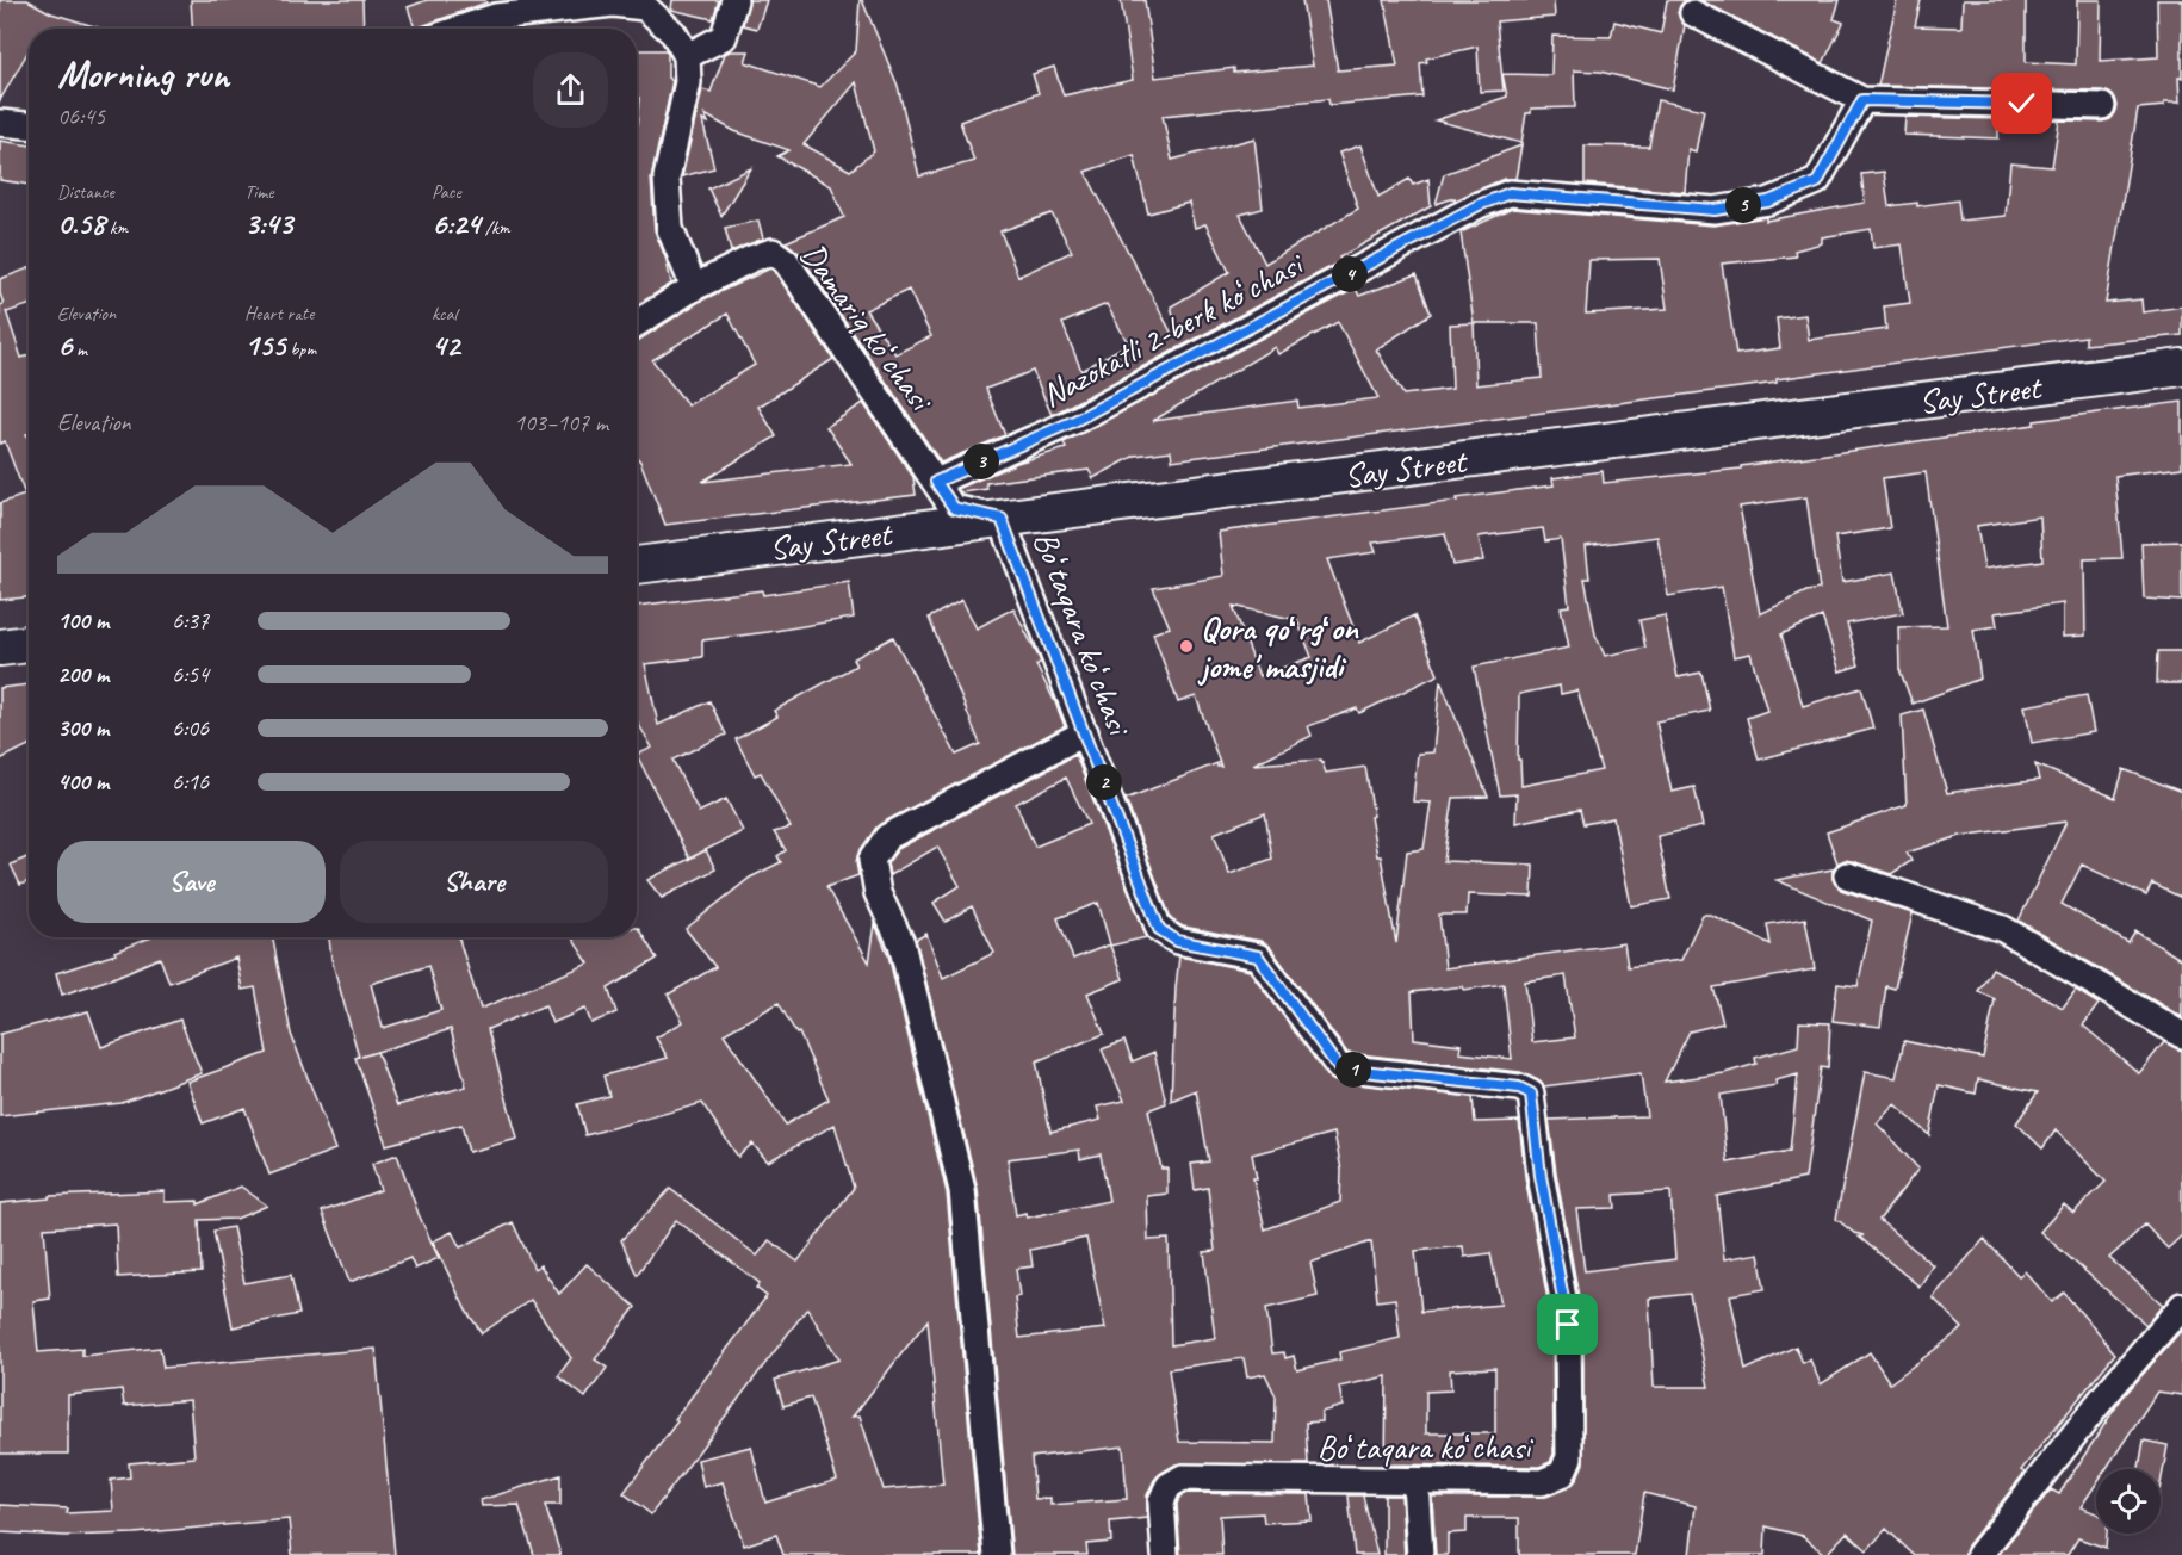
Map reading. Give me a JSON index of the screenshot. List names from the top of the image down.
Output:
{
  "streets": {
    "main road": ["Say Street"],
    "street": ["Damariq koʻchasi", "Nazokatli 2-berk koʻchasi", "Boʻtaqara koʻchasi"]
  },
  "crossings": [
    ["Damariq koʻchasi", "Nazokatli 2-berk koʻchasi"],
    ["Damariq koʻchasi", "Say Street"],
    ["Damariq koʻchasi", "Boʻtaqara koʻchasi"],
    ["Say Street", "Boʻtaqara koʻchasi"]
  ],
  "places": ["Qora qoʻrgʻon jome' masjidi"],
  "page": {
    "heading": ["Morning run", "06:45"],
    "stats": [
      ["Distance", "0.58 km"],
      ["Time", "3:43"],
      ["Pace", "6:24 /km"],
      ["Elevation", "6 m"],
      ["Heart rate", "155 bpm"],
      ["kcal", "42"]
    ],
    "pins": [
      "5",
      "4",
      "3",
      "2",
      "1"
    ],
    "chart": ["Elevation", "103–107 m"],
    "list": [
      {
        "name": "100 m",
        "note": "6:37"
      },
      {
        "name": "200 m",
        "note": "6:54"
      },
      {
        "name": "300 m",
        "note": "6:06"
      },
      {
        "name": "400 m",
        "note": "6:16"
      }
    ],
    "buttons": ["Save", "Share"]
  }
}
